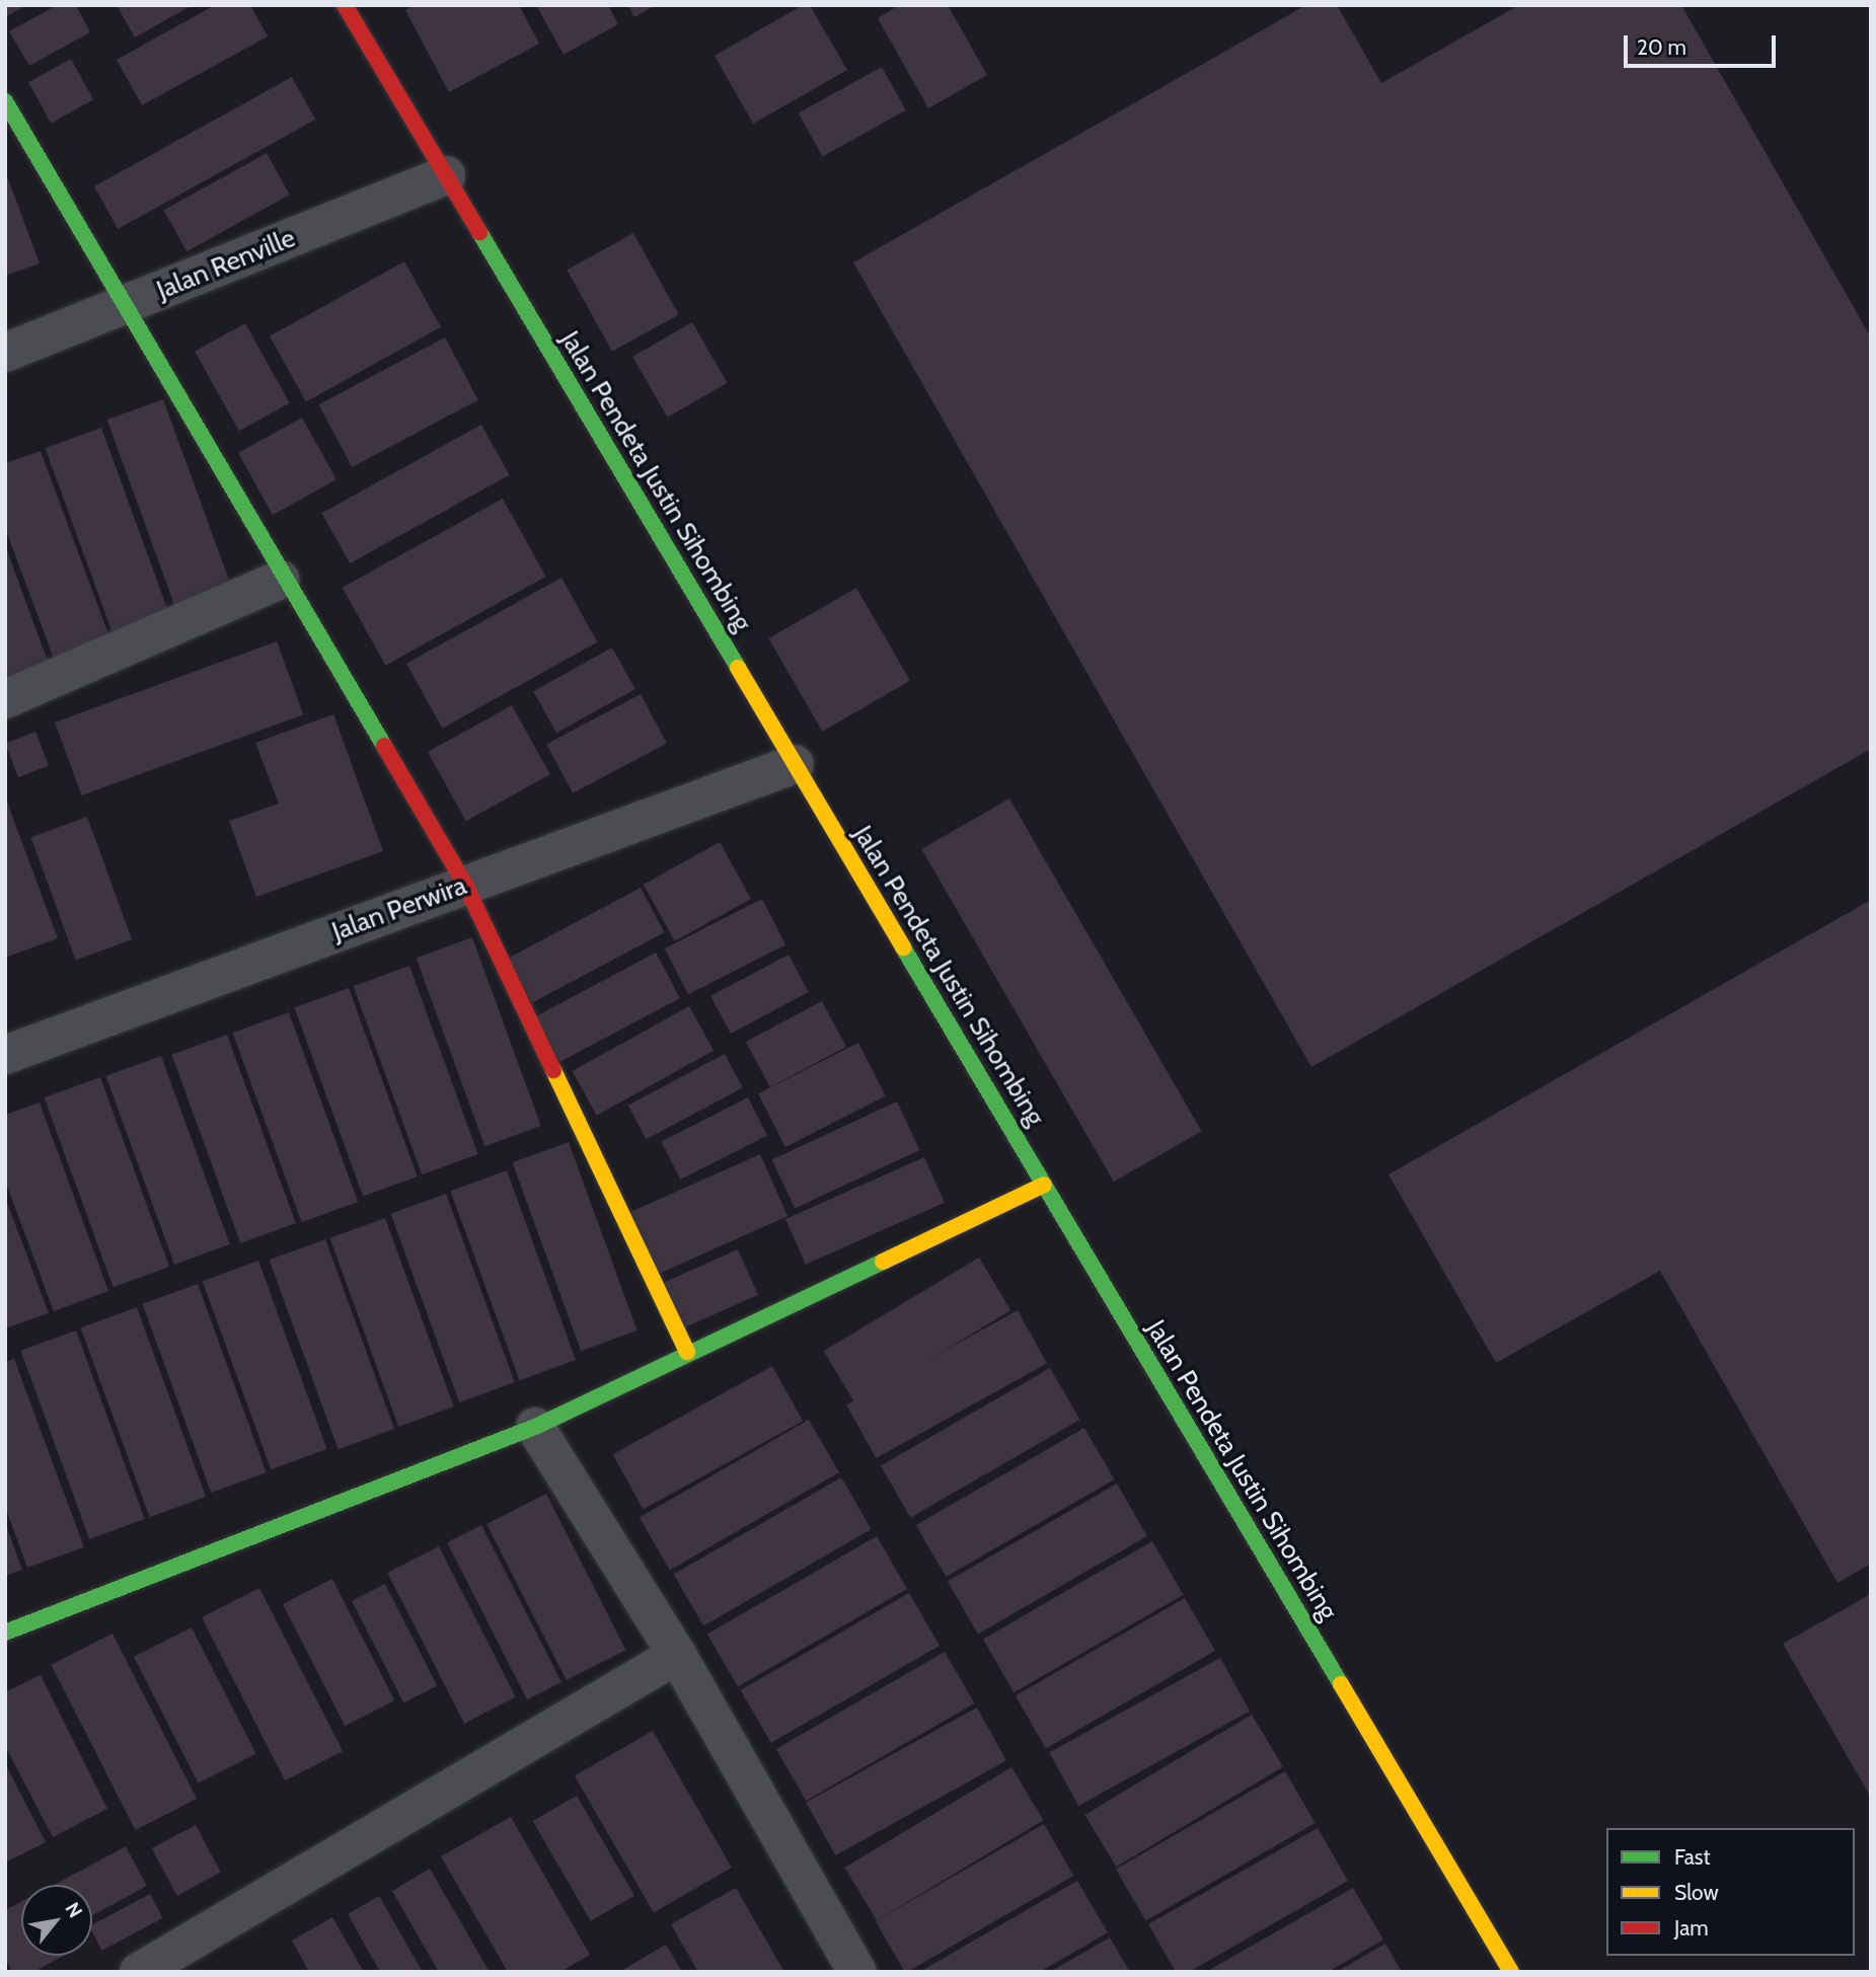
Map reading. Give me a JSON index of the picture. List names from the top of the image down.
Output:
{
  "streets": {
    "street": ["Jalan Renville", "Jalan Pendeta Justin Sihombing", "Jalan Perwira"]
  },
  "crossings": [
    ["Jalan Renville", "Jalan Pendeta Justin Sihombing"],
    ["Jalan Pendeta Justin Sihombing", "Jalan Perwira"]
  ],
  "legend": ["Fast", "Slow", "Jam"],
  "scale_bar": "20 m",
  "north": "top right"
}
